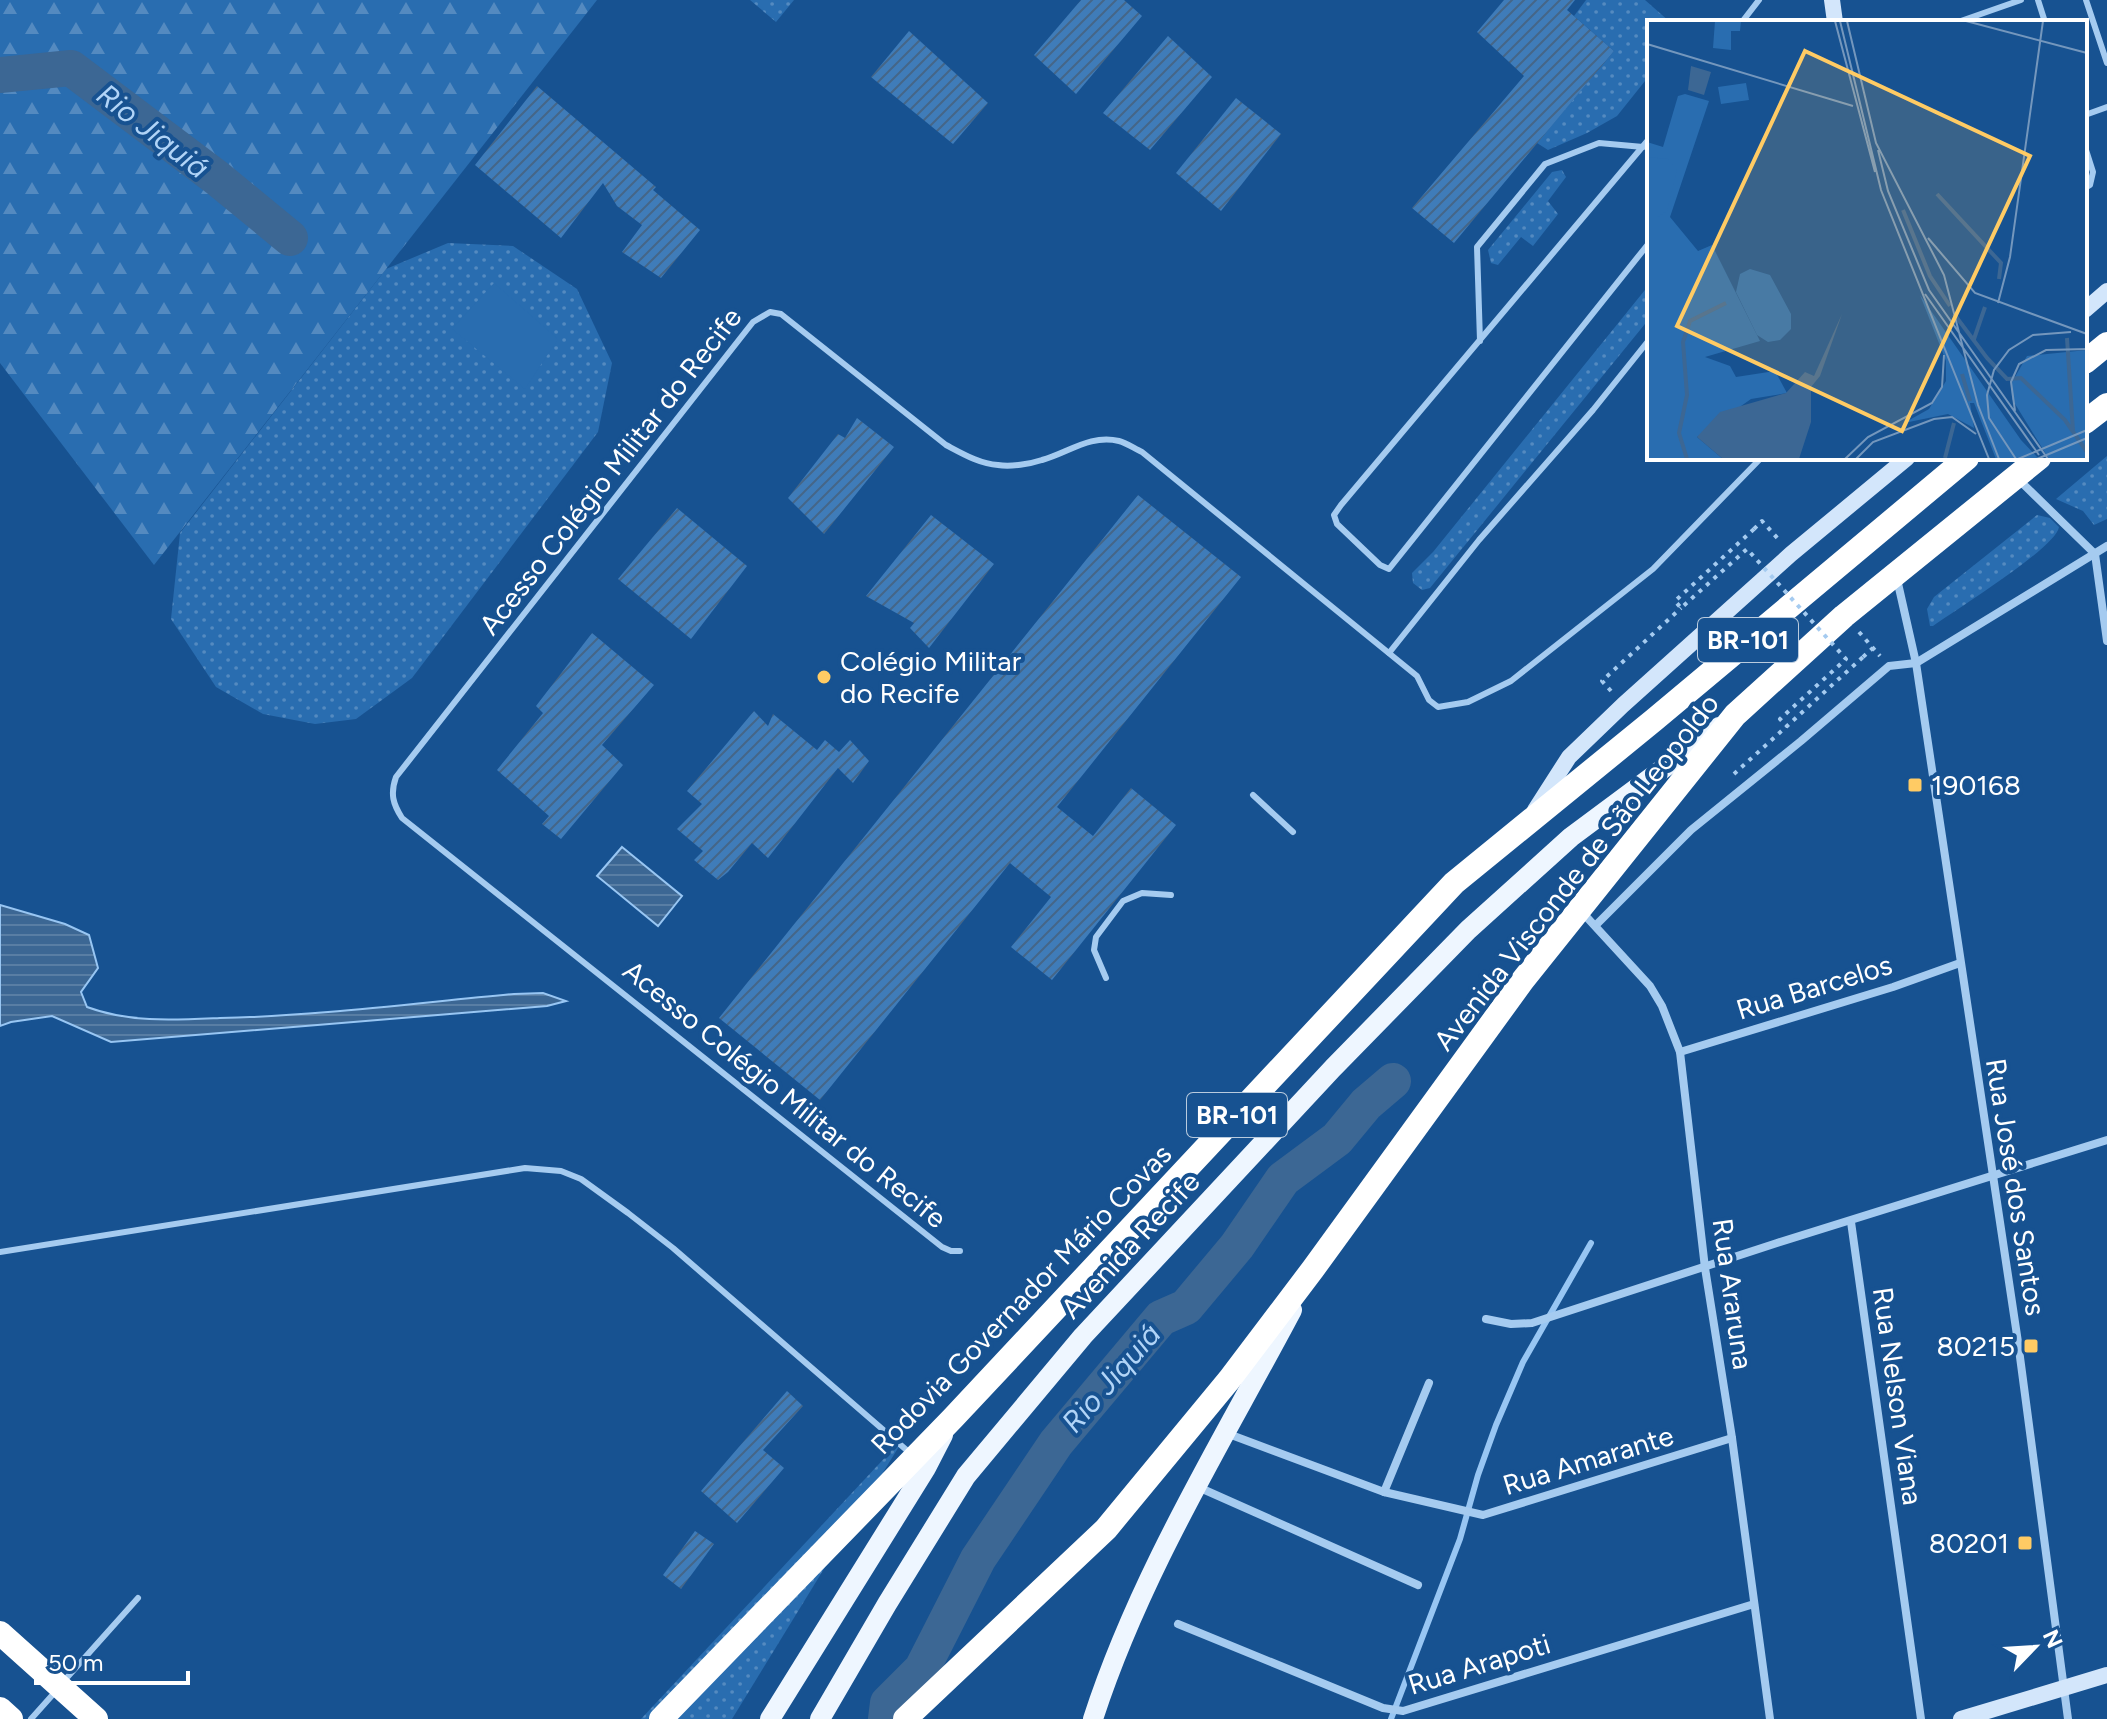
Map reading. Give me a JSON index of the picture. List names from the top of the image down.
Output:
{
  "streets": {
    "highway": ["BR-101", "Avenida Visconde de São Leopoldo", "Rodovia Governador Mário Covas"],
    "main road": ["Avenida Recife"],
    "street": [
      "Rua Barcelos",
      "Rua José dos Santos",
      "Rua Araruna",
      "Rua Nelson Viana",
      "Rua Amarante",
      "Rua Arapoti"
    ],
    "lane": ["Acesso Colégio Militar do Recife"]
  },
  "crossings": [
    ["Avenida Visconde de São Leopoldo", "Rua José dos Santos"],
    ["Avenida Visconde de São Leopoldo", "Avenida Recife"],
    ["Avenida Visconde de São Leopoldo", "Rua Araruna"],
    ["Avenida Visconde de São Leopoldo", "Rodovia Governador Mário Covas"],
    ["Avenida Visconde de São Leopoldo", "Rua Amarante"],
    ["Rua Barcelos", "Rua José dos Santos"],
    ["Rua Barcelos", "Rua Araruna"],
    ["Rua Araruna", "Rua Amarante"],
    ["Rua Araruna", "Rua Arapoti"]
  ],
  "water": ["Rio Jiquiá"],
  "places": {
    "other": ["Colégio Militar do Recife"],
    "transit": ["190168", "80215", "80201"]
  },
  "scale_bar": "50 m",
  "north": "top right"
}
